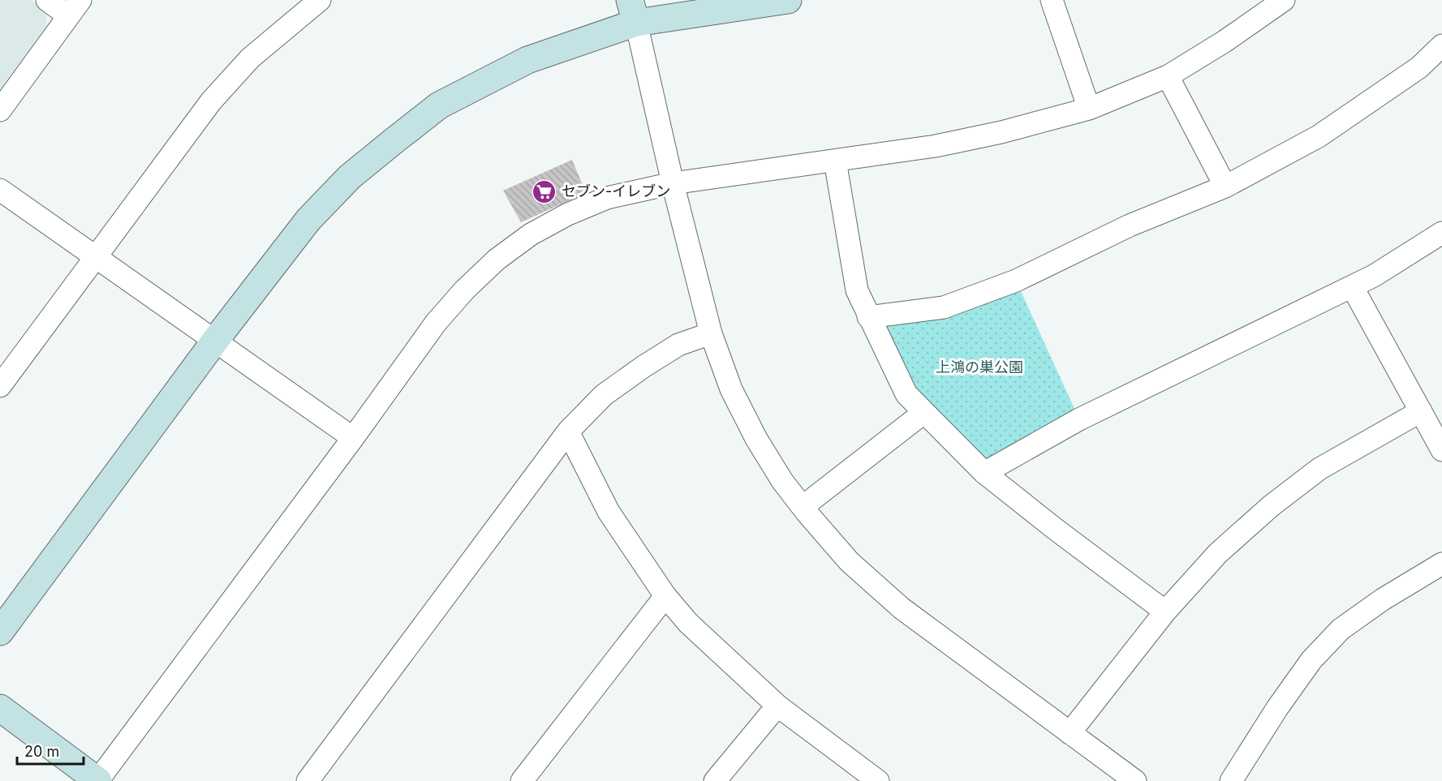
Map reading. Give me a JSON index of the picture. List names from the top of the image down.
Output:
{
  "parks": ["上鴻の巣公園"],
  "places": {
    "supermarket": ["セブン-イレブン"]
  },
  "scale_bar": "20 m"
}
